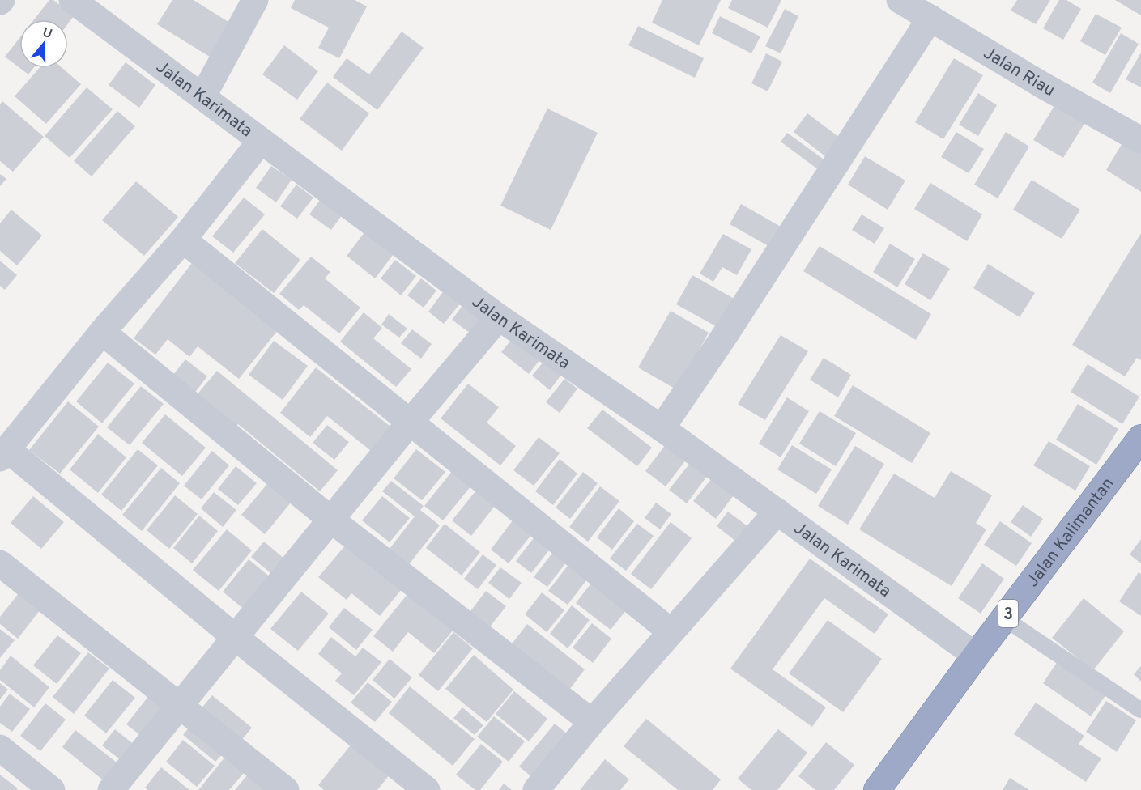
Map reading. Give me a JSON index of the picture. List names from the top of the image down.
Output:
{
  "streets": {
    "highway": ["Jalan Kalimantan", "3"],
    "street": ["Jalan Riau", "Jalan Karimata"]
  },
  "crossings": [
    ["Jalan Karimata", "Jalan Kalimantan"]
  ],
  "north": "top"
}
